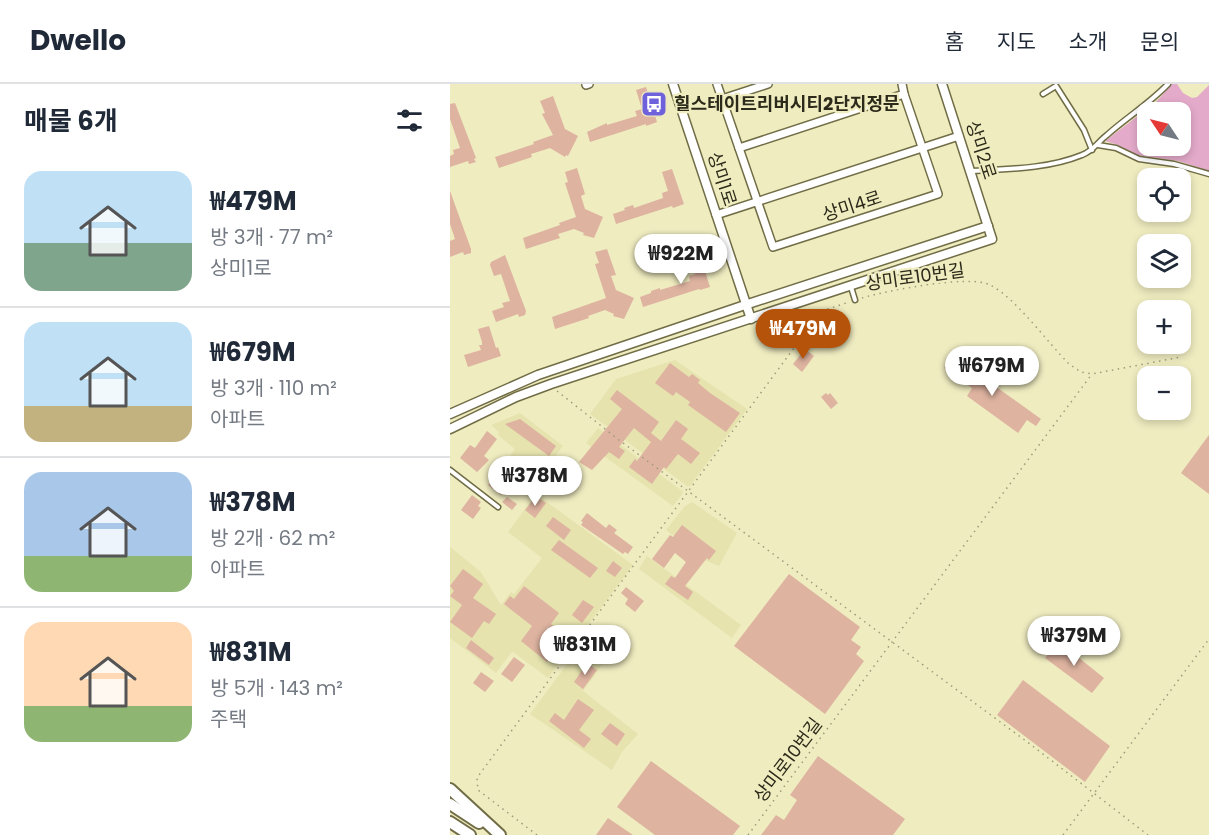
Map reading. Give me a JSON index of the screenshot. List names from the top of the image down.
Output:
{
  "streets": {
    "street": ["상미2로", "상미1로", "상미4로"],
    "path": ["상미로10번길"]
  },
  "crossings": [
    ["상미2로", "상미4로"],
    ["상미1로", "상미4로"]
  ],
  "places": {
    "bus stop": ["힐스테이트리버시티2단지정문"]
  },
  "north": "top left",
  "page": {
    "header": "Dwello",
    "nav": [
      "홈",
      "지도",
      "소개",
      "문의"
    ],
    "heading": "매물 6개",
    "map_buttons": ["+", "−"],
    "list": [
      {
        "name": "₩479M",
        "note": "방 3개 · 77 m² · 상미1로"
      },
      {
        "name": "₩679M",
        "note": "방 3개 · 110 m² · 아파트"
      },
      {
        "name": "₩378M",
        "note": "방 2개 · 62 m² · 아파트"
      },
      {
        "name": "₩831M",
        "note": "방 5개 · 143 m² · 주택"
      }
    ],
    "price": [
      "₩922M",
      "₩479M",
      "₩679M",
      "₩378M",
      "₩379M",
      "₩831M"
    ]
  }
}
